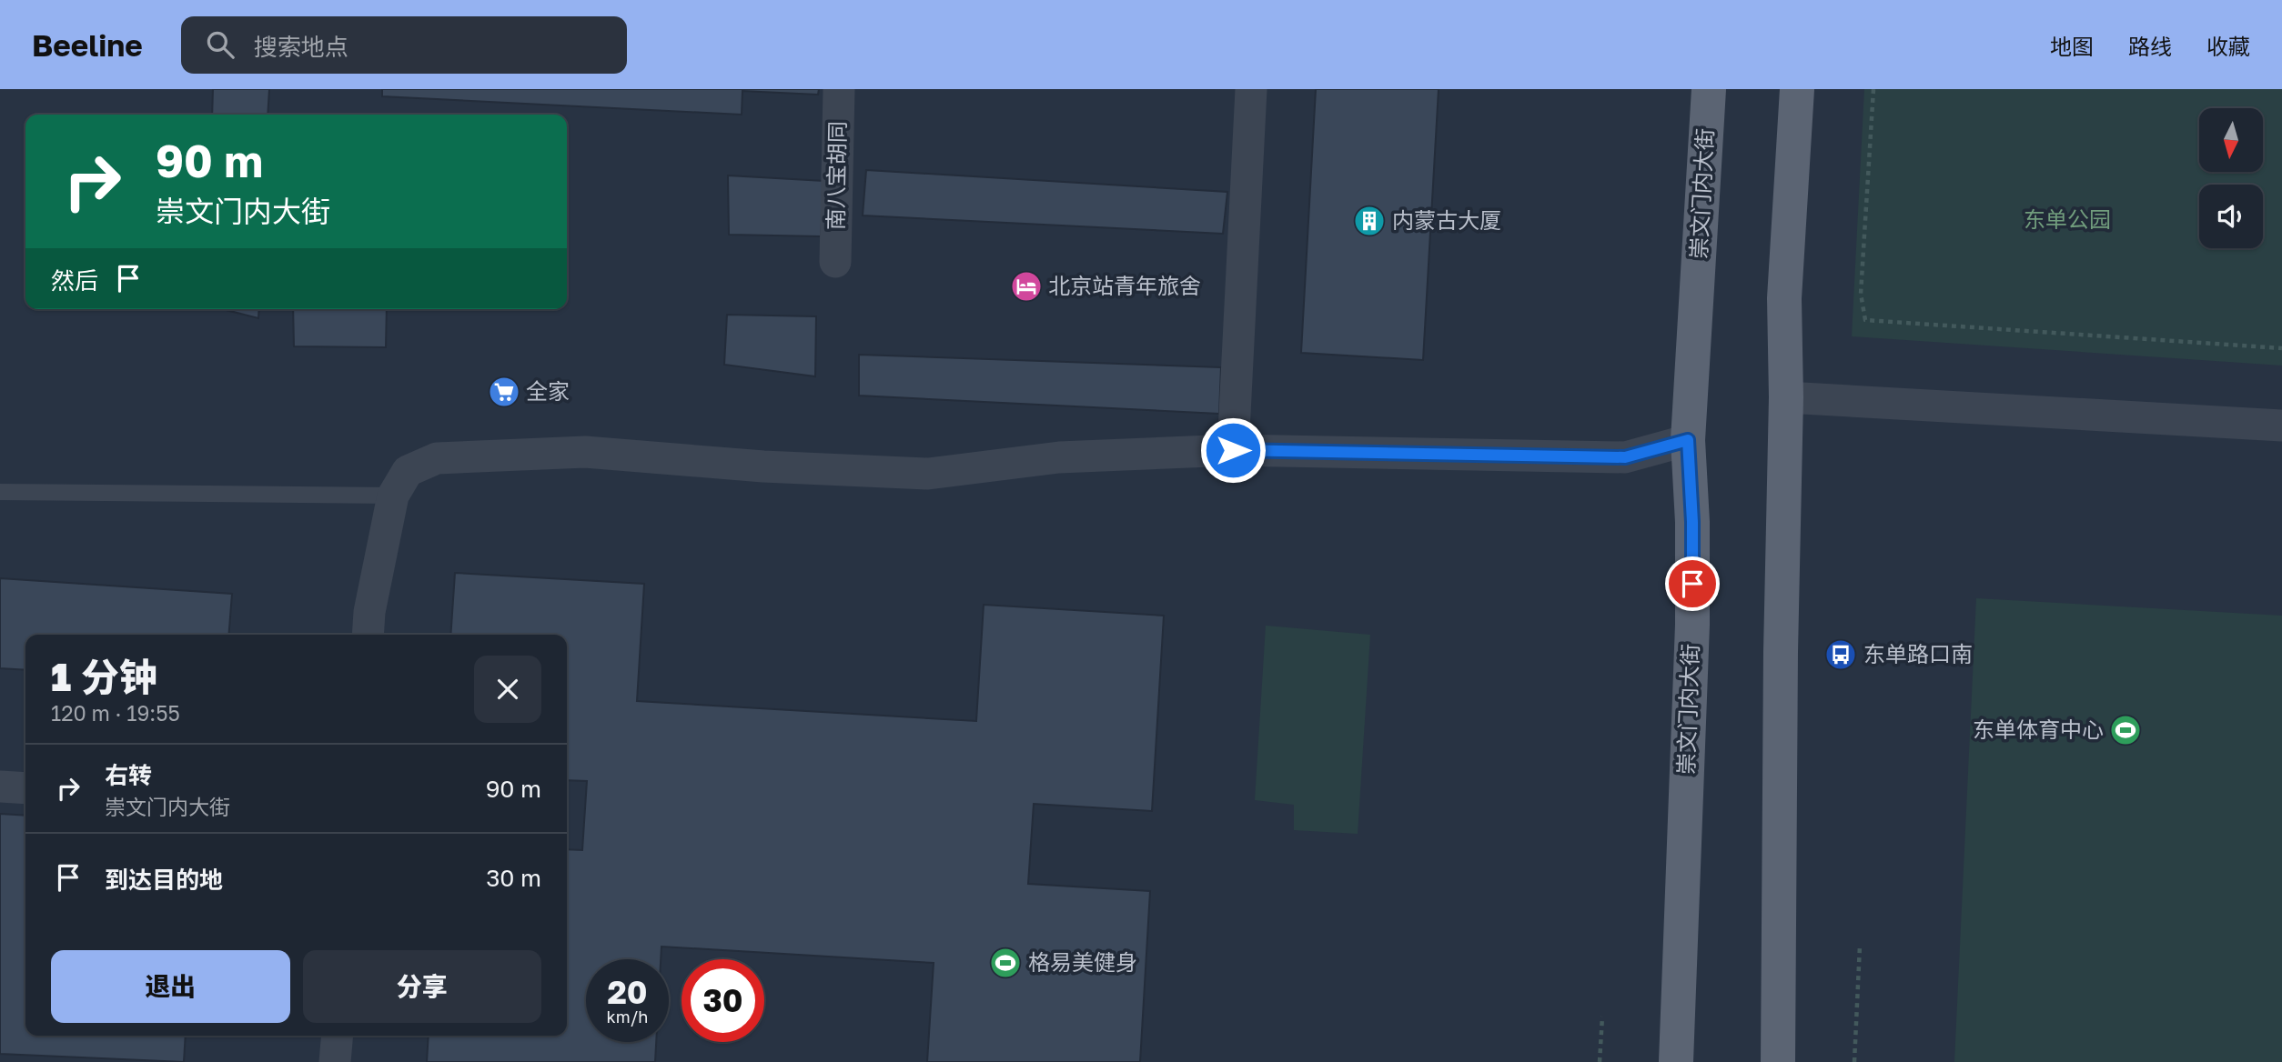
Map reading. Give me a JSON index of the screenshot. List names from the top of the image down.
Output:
{
  "streets": {
    "main road": ["崇文门内大街"],
    "street": ["南八宝胡同"]
  },
  "parks": ["东单公园"],
  "places": {
    "building": ["内蒙古大厦"],
    "hotel": ["北京站青年旅舍"],
    "supermarket": ["全家"],
    "bus stop": ["东单路口南"],
    "sports": ["东单体育中心", "格易美健身"]
  },
  "north": "bottom",
  "page": {
    "header": "Beeline",
    "search": "搜索地点",
    "nav": ["地图", "路线", "收藏"],
    "turn": ["90 m", "崇文门内大街"],
    "then": "然后",
    "heading": ["1 分钟", "120 m · 19:55"],
    "list": [
      {
        "name": "右转",
        "note": "崇文门内大街",
        "value": "90 m"
      },
      {
        "name": "到达目的地",
        "value": "30 m"
      }
    ],
    "buttons": ["退出", "分享"],
    "speed": "20 km/h",
    "limit": "30"
  }
}
